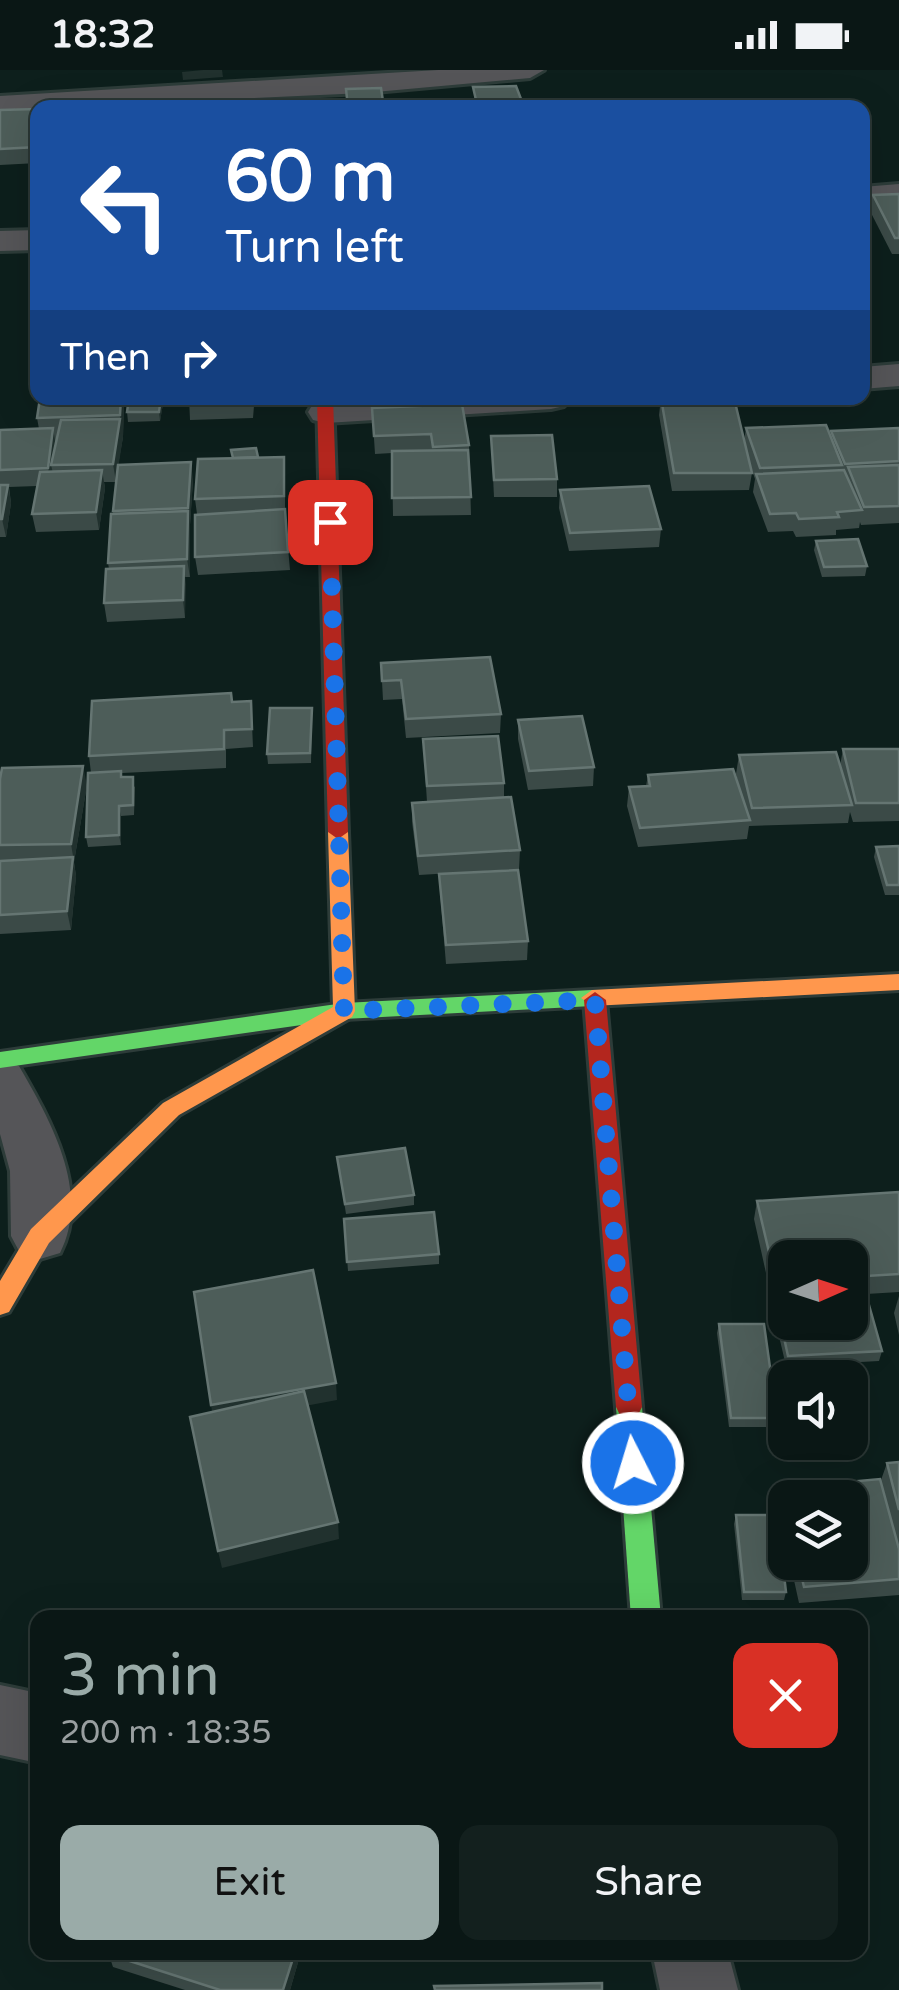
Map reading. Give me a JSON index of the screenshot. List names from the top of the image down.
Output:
{
  "north": "right",
  "page": {
    "status": "18:32",
    "turn": ["60 m", "Turn left"],
    "then": "Then",
    "heading": ["3 min", "200 m · 18:35"],
    "buttons": ["Exit", "Share"]
  }
}
